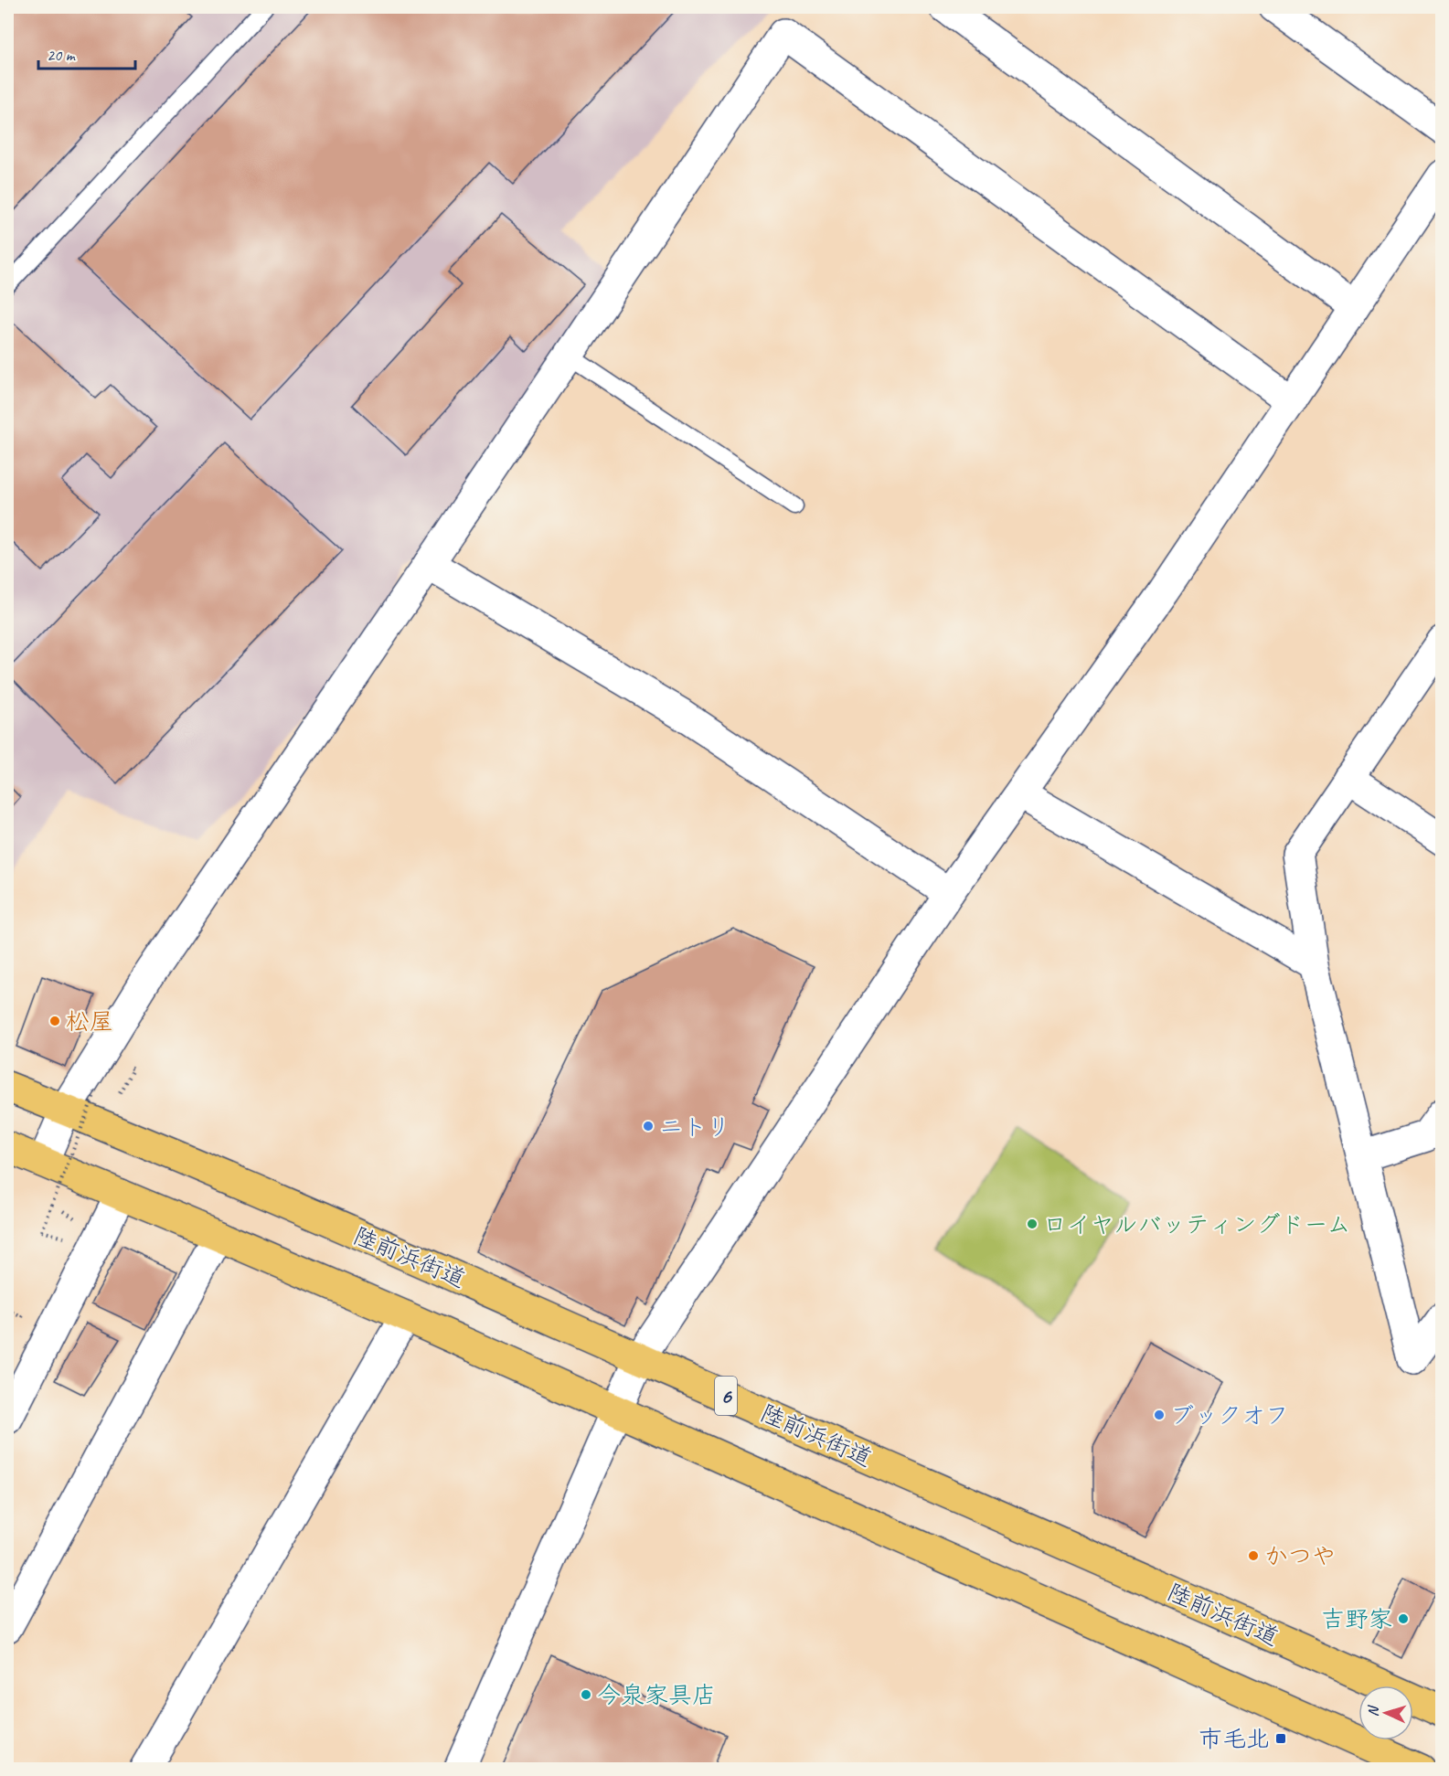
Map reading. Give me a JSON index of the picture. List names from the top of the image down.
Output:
{
  "streets": {
    "highway": ["陸前浜街道", "6"]
  },
  "places": {
    "other": [
      "松屋",
      "ニトリ",
      "ロイヤルバッティングドーム",
      "ブックオフ",
      "かつや",
      "吉野家",
      "今泉家具店"
    ],
    "transit": ["市毛北"]
  },
  "scale_bar": "20 m",
  "north": "left"
}
